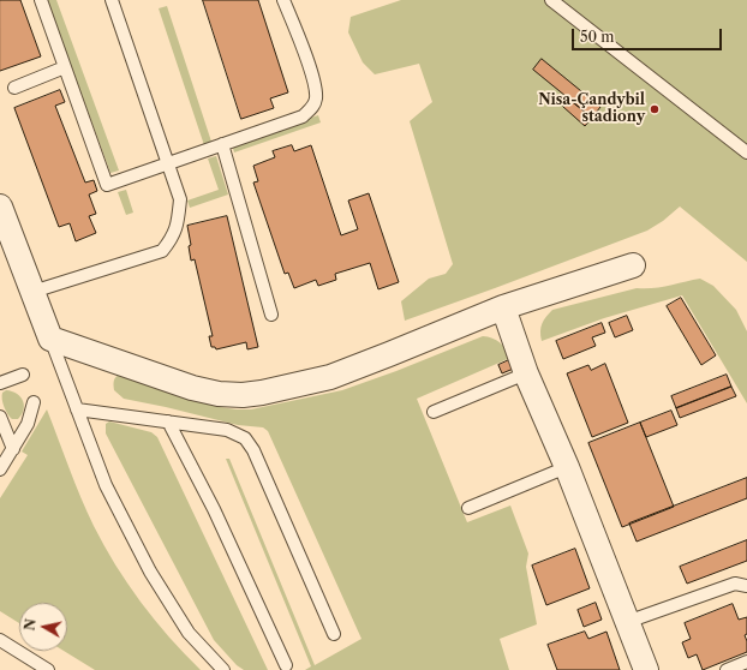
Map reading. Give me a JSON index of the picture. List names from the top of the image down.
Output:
{
  "places": ["Nisa-Çandybil stadiony"],
  "scale_bar": "50 m",
  "north": "left"
}
